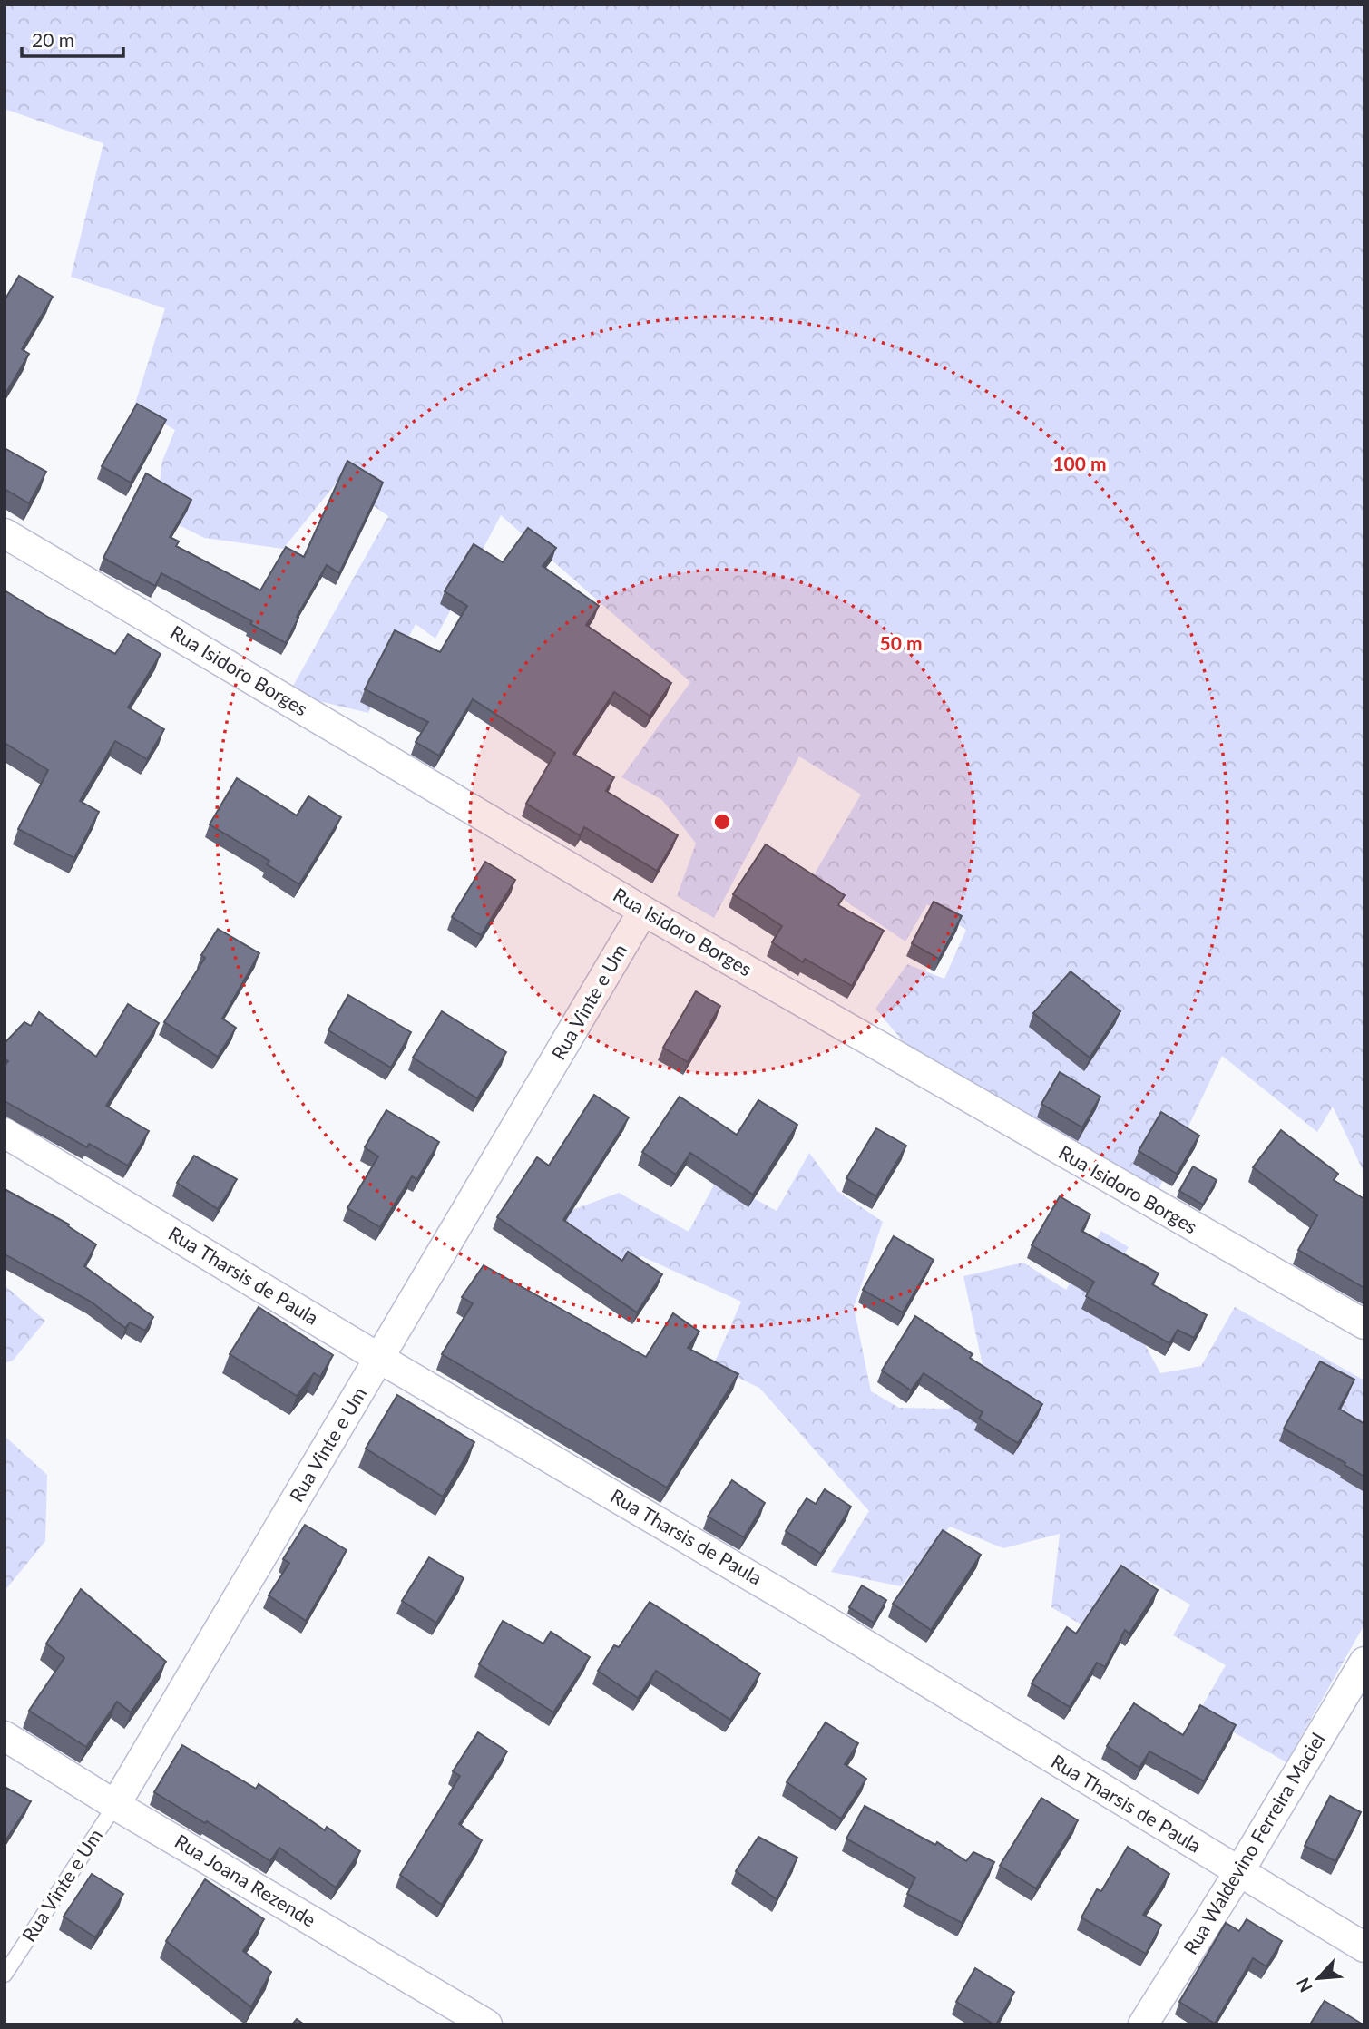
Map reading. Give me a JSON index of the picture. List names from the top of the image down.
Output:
{
  "streets": {
    "street": [
      "Rua Isidoro Borges",
      "Rua Vinte e Um",
      "Rua Tharsis de Paula",
      "Rua Waldevino Ferreira Maciel",
      "Rua Joana Rezende"
    ]
  },
  "crossings": [
    ["Rua Isidoro Borges", "Rua Vinte e Um"],
    ["Rua Vinte e Um", "Rua Tharsis de Paula"],
    ["Rua Vinte e Um", "Rua Joana Rezende"],
    ["Rua Tharsis de Paula", "Rua Waldevino Ferreira Maciel"]
  ],
  "scale_bar": "20 m",
  "north": "bottom left",
  "rings": ["100 m", "50 m"]
}
